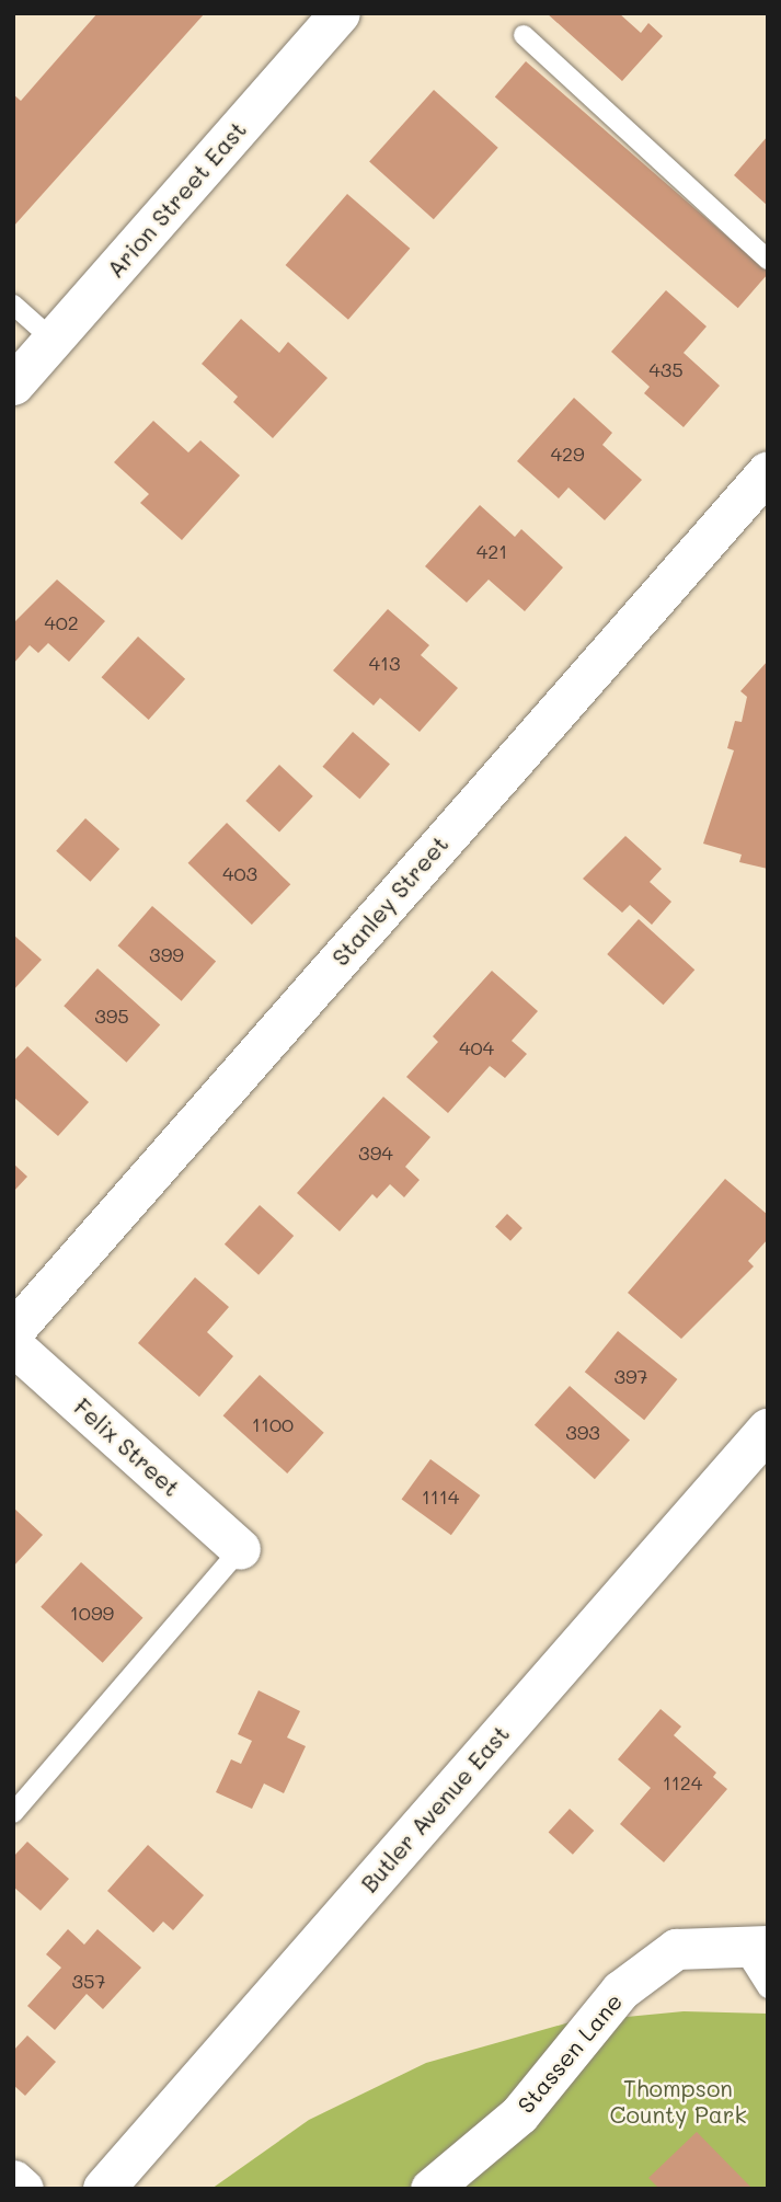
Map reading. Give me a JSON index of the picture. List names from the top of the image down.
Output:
{
  "streets": {
    "street": [
      "Arion Street East",
      "Stanley Street",
      "Felix Street",
      "Butler Avenue East",
      "Stassen Lane"
    ]
  },
  "parks": ["Thompson County Park"],
  "house_numbers": [
    "435",
    "429",
    "421",
    "402",
    "413",
    "403",
    "399",
    "395",
    "404",
    "394",
    "397",
    "1100",
    "393",
    "1114",
    "1099",
    "1124",
    "357"
  ]
}
